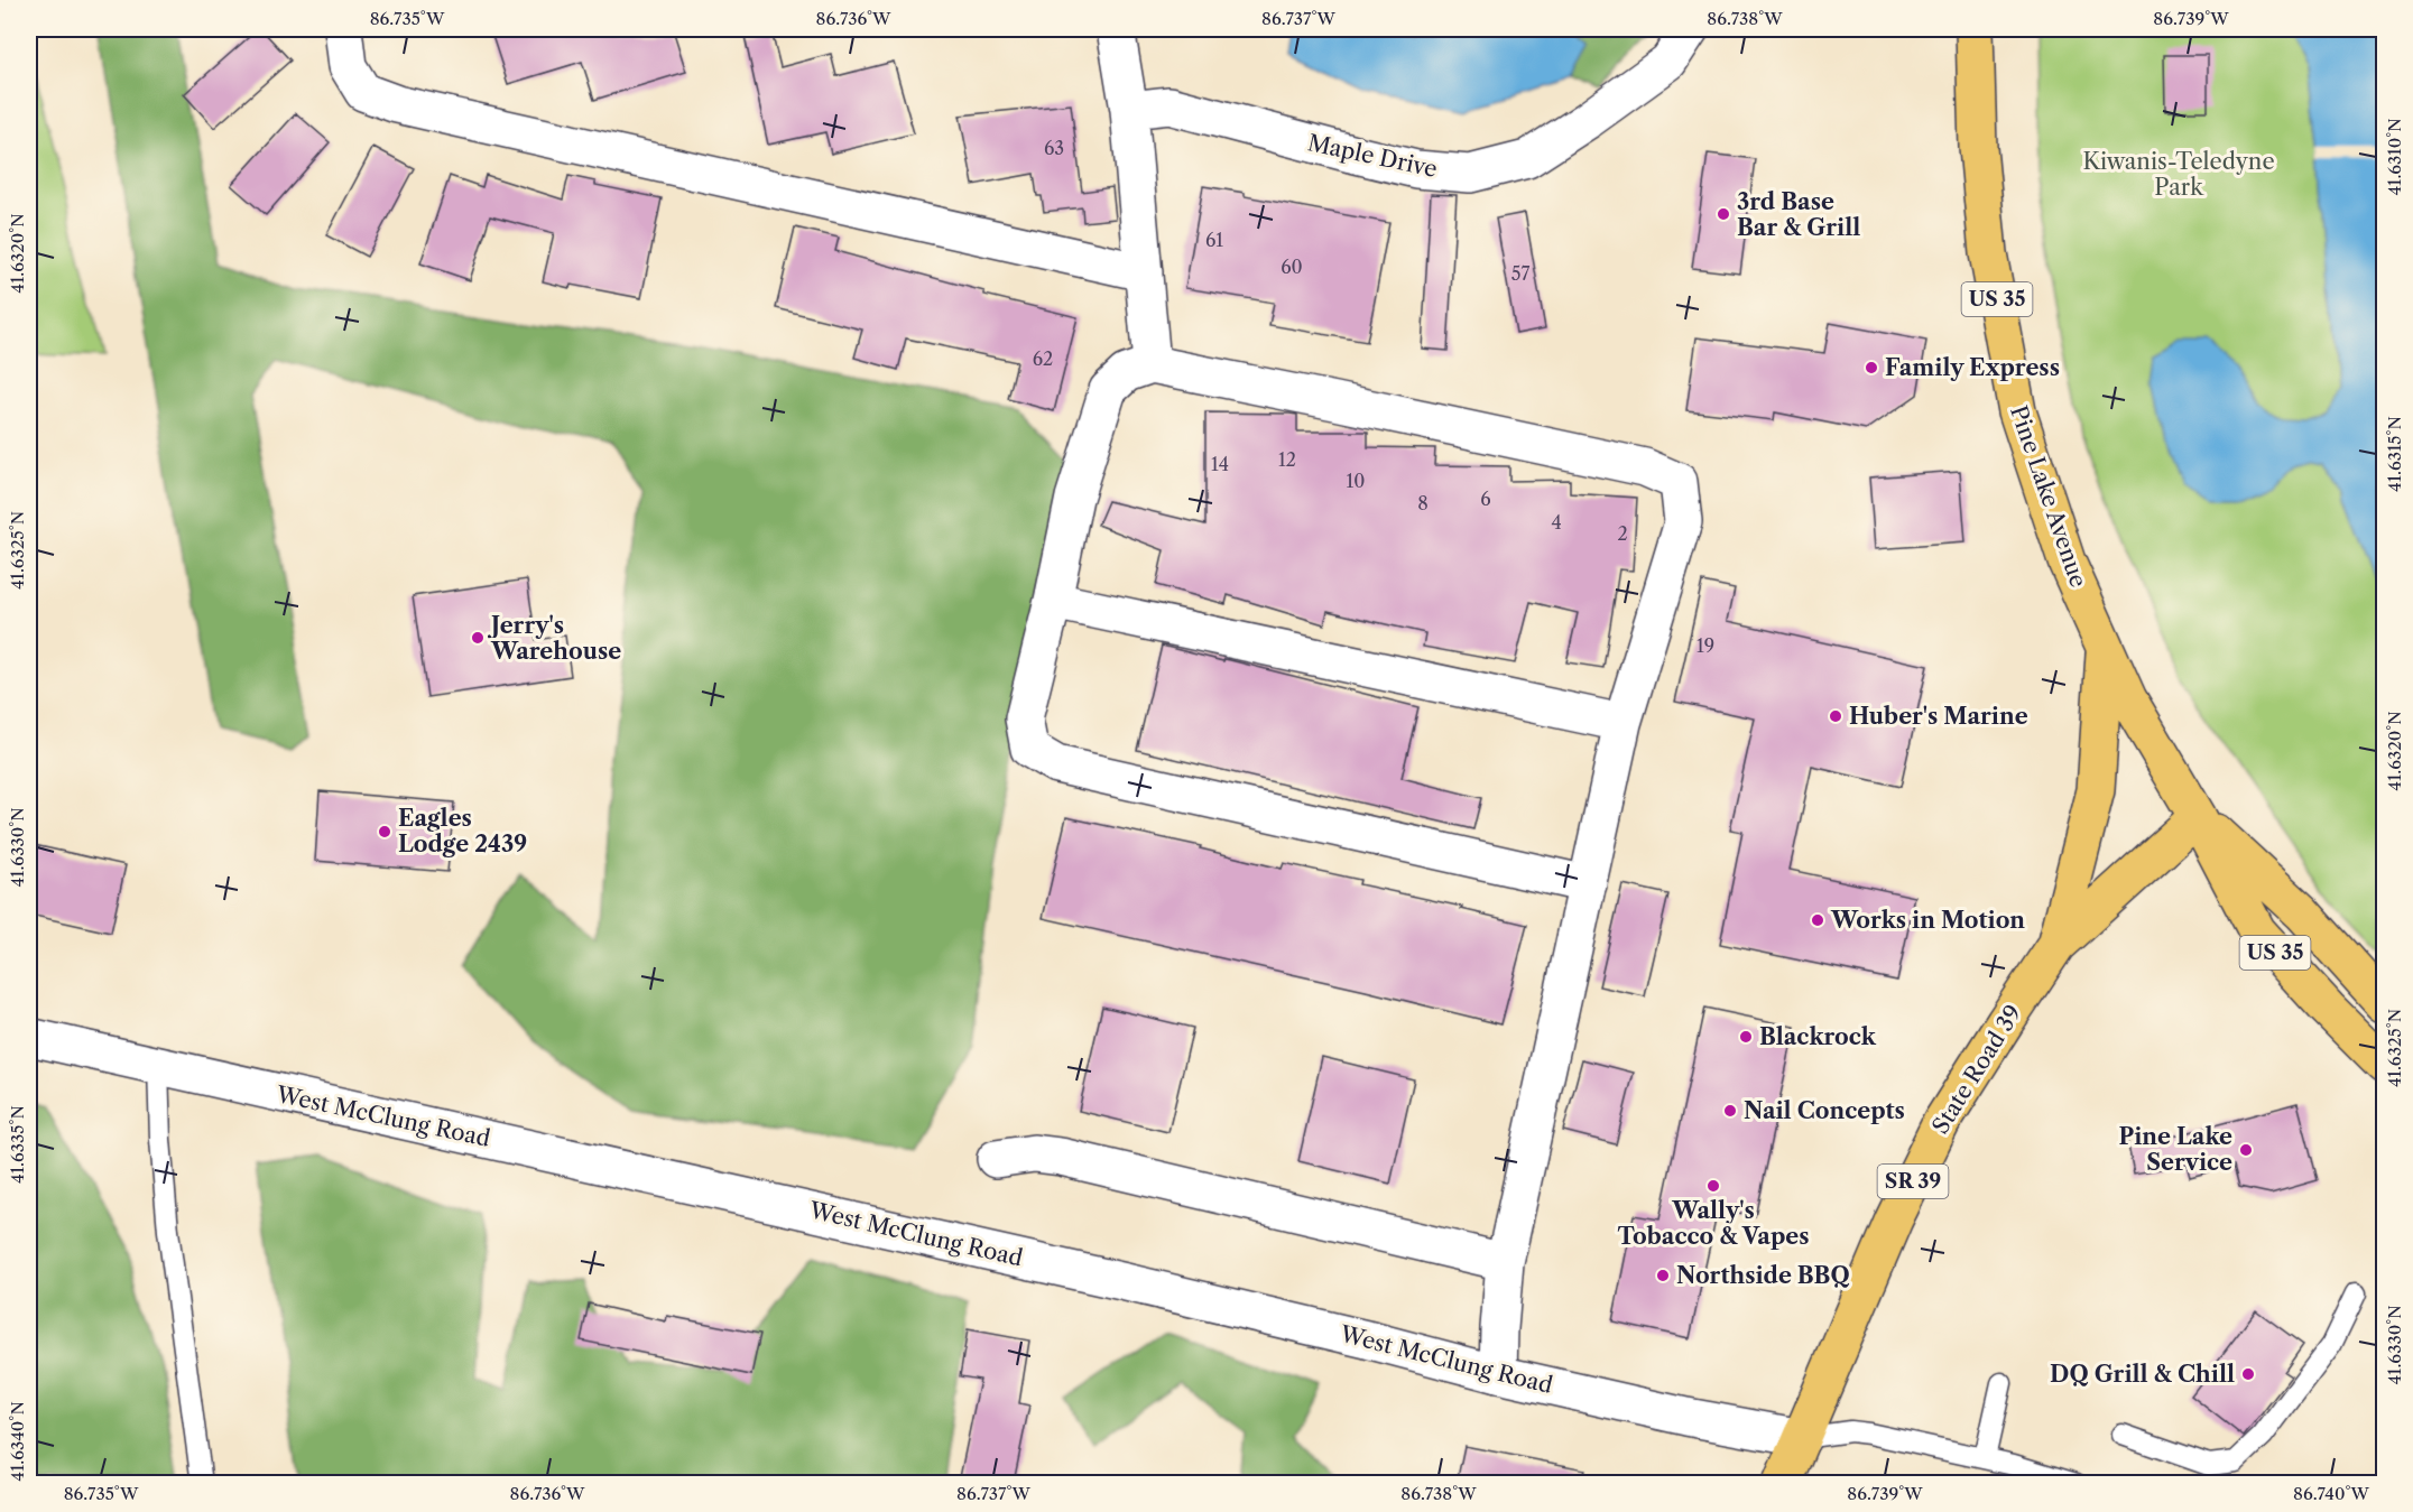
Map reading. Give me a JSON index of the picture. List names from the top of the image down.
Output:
{
  "streets": {
    "main road": [
      "US 35",
      "Pine Lake Avenue",
      "State Road 39",
      "SR 39"
    ],
    "street": ["Maple Drive", "West McClung Road"]
  },
  "crossings": [
    ["Pine Lake Avenue", "State Road 39"],
    ["State Road 39", "West McClung Road"]
  ],
  "parks": ["Kiwanis-Teledyne Park"],
  "places": [
    "3rd Base Bar & Grill",
    "Family Express",
    "Jerry's Warehouse",
    "Huber's Marine",
    "Eagles Lodge 2439",
    "Works in Motion",
    "Blackrock",
    "Nail Concepts",
    "Pine Lake Service",
    "Wally's Tobacco & Vapes",
    "Northside BBQ",
    "DQ Grill & Chill"
  ],
  "house_numbers": [
    "63",
    "61",
    "60",
    "57",
    "62",
    "12",
    "14",
    "10",
    "6",
    "8",
    "4",
    "2",
    "19"
  ],
  "coordinates": [
    "86.735°W",
    "86.736°W",
    "86.737°W",
    "86.738°W",
    "86.739°W",
    "41.6310°N",
    "41.6320°N",
    "41.6315°N",
    "41.6325°N",
    "41.6330°N",
    "41.6335°N",
    "41.6340°N",
    "86.740°W"
  ]
}
